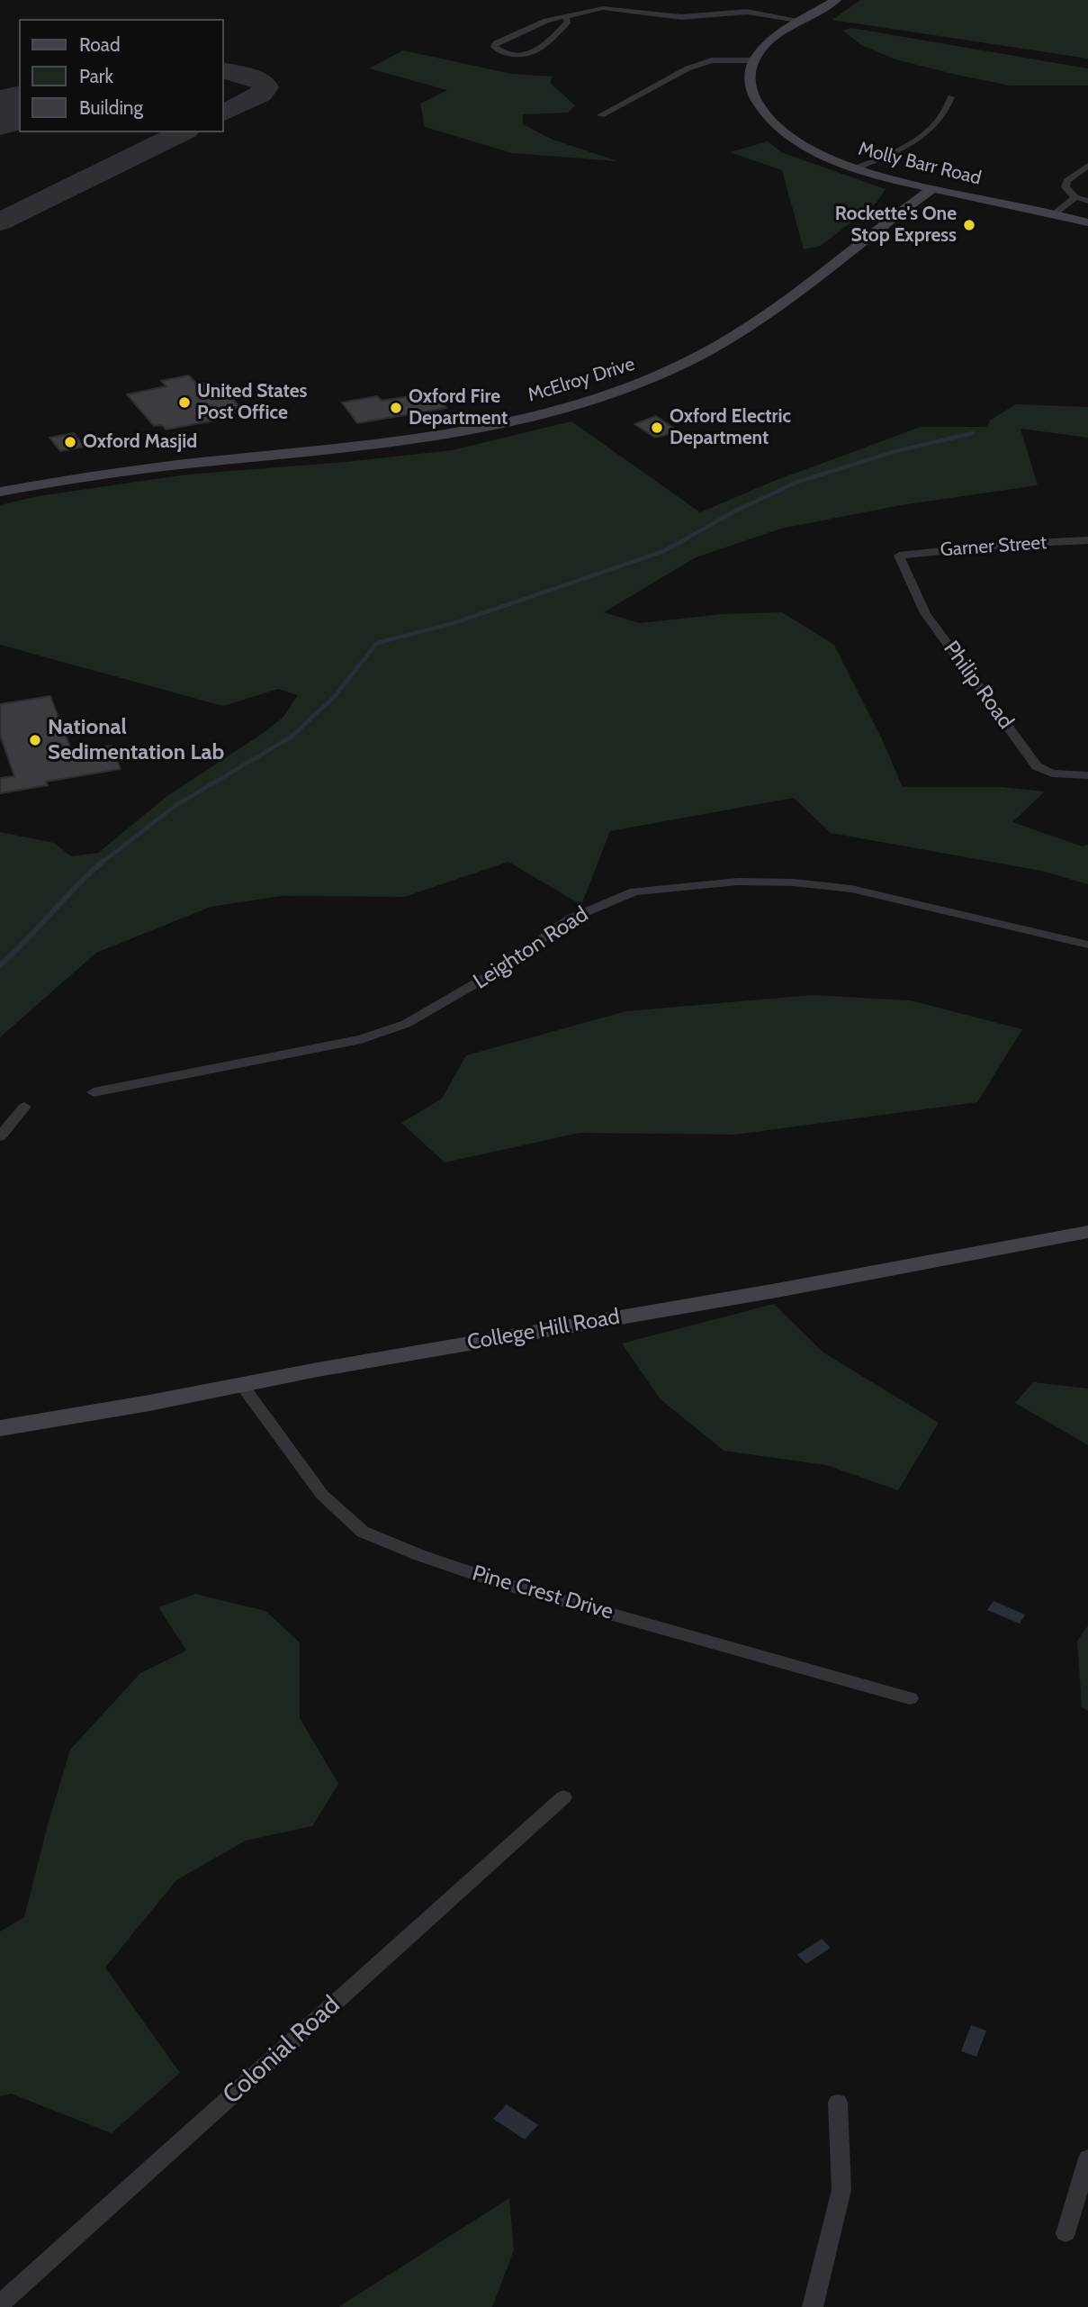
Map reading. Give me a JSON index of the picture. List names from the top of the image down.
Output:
{
  "streets": {
    "street": [
      "Molly Barr Road",
      "McElroy Drive",
      "Garner Street",
      "Philip Road",
      "Leighton Road",
      "College Hill Road",
      "Pine Crest Drive",
      "Colonial Road"
    ]
  },
  "crossings": [
    ["Molly Barr Road", "McElroy Drive"],
    ["Garner Street", "Philip Road"],
    ["College Hill Road", "Pine Crest Drive"]
  ],
  "places": [
    "Rockette's One Stop Express",
    "United States Post Office",
    "Oxford Fire Department",
    "Oxford Electric Department",
    "Oxford Masjid",
    "National Sedimentation Lab"
  ],
  "legend": ["Road", "Park", "Building"]
}
